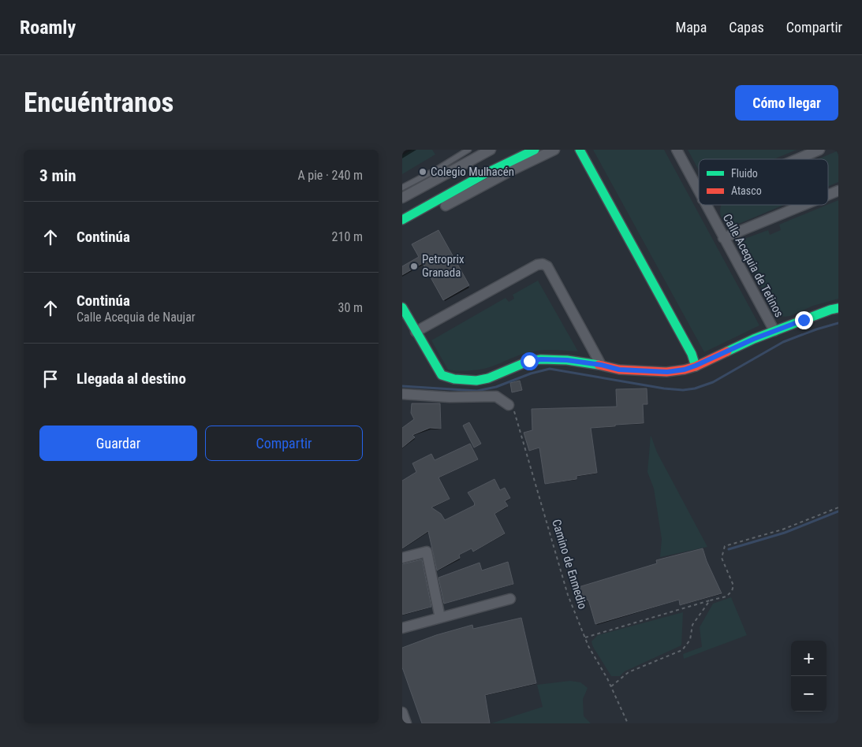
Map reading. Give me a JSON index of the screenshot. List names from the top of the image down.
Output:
{
  "streets": {
    "street": ["Calle Acequia de Tetinos"],
    "path": ["Camino de Enmedio"]
  },
  "places": ["Colegio Mulhacén", "Petroprix Granada"],
  "legend": ["Fluido", "Atasco"],
  "page": {
    "header": "Roamly",
    "nav": ["Mapa", "Capas", "Compartir"],
    "buttons": [
      "Cómo llegar",
      ["Guardar", "Compartir"]
    ],
    "title": "Encuéntranos",
    "heading": ["3 min", "A pie · 240 m"],
    "list": [
      ["Continúa", "210 m"],
      ["Continúa", "Calle Acequia de Naujar", "30 m"],
      "Llegada al destino"
    ],
    "map_buttons": ["+", "−"]
  }
}
